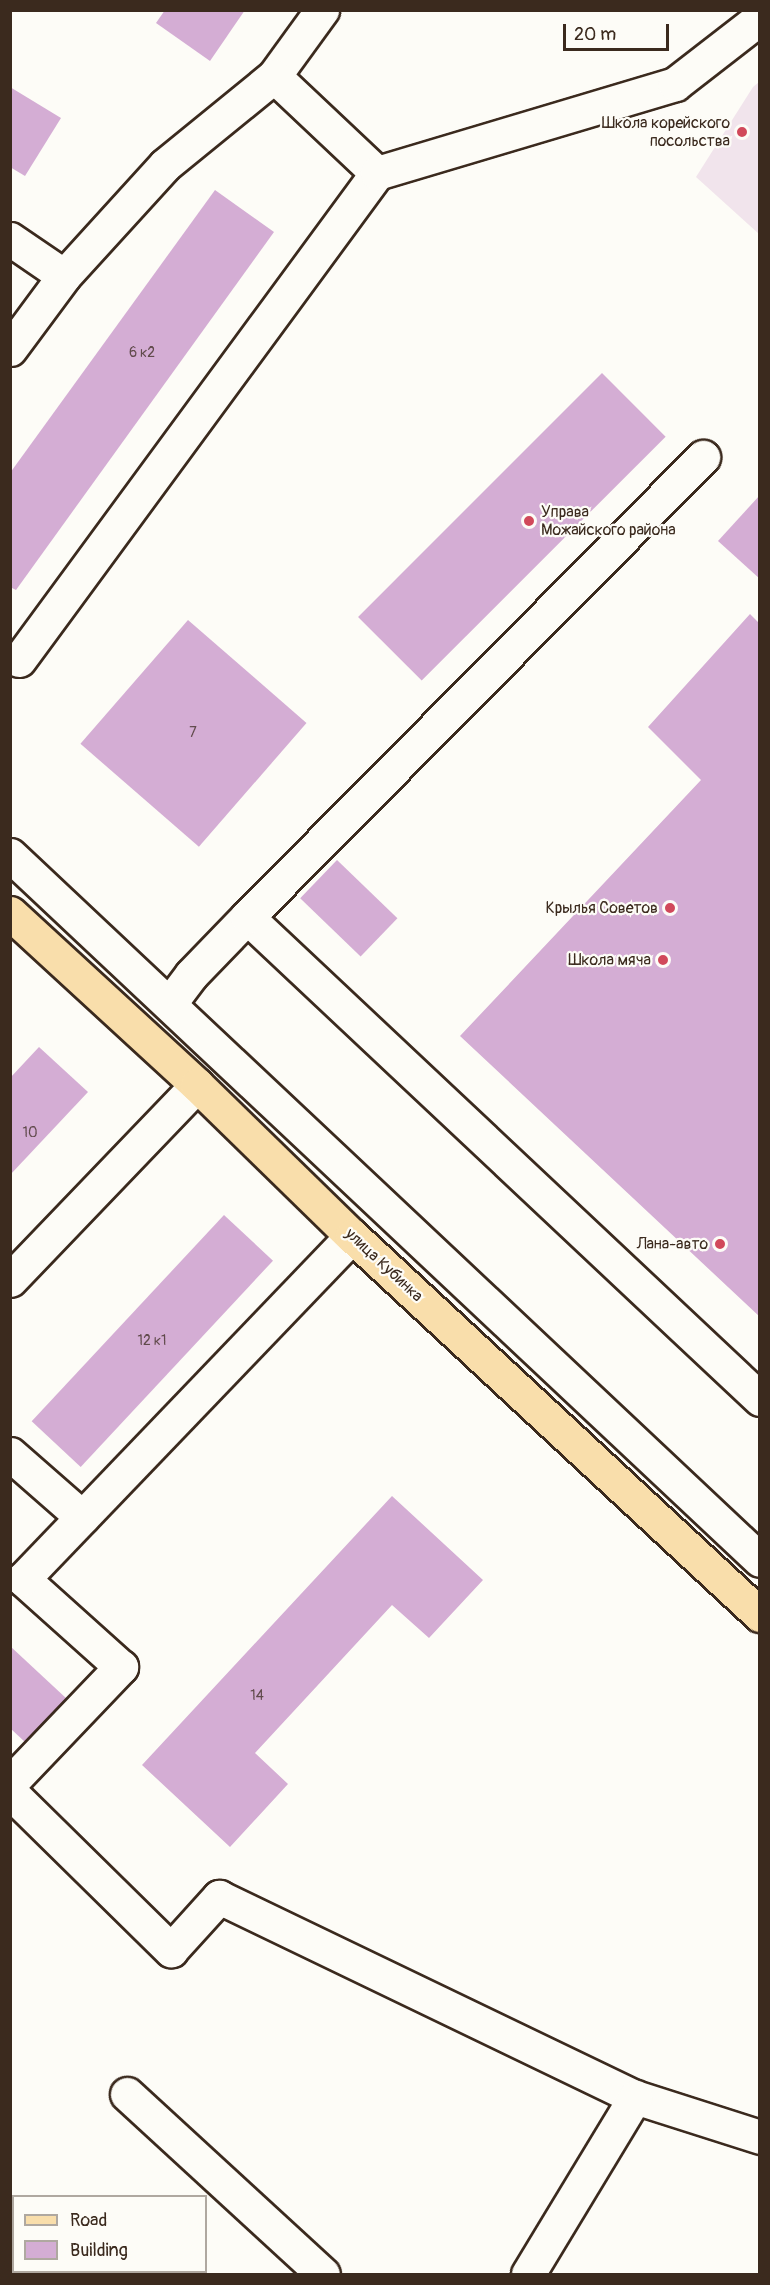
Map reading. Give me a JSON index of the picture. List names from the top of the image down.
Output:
{
  "streets": {
    "main road": ["улица Кубинка"]
  },
  "places": [
    "Школа корейского посольства",
    "Управа Можайского района",
    "Крылья Советов",
    "Школа мяча",
    "Лана-авто"
  ],
  "house_numbers": [
    "6 к2",
    "7",
    "10",
    "12 к1",
    "14"
  ],
  "legend": ["Road", "Building"],
  "scale_bar": "20 m"
}
